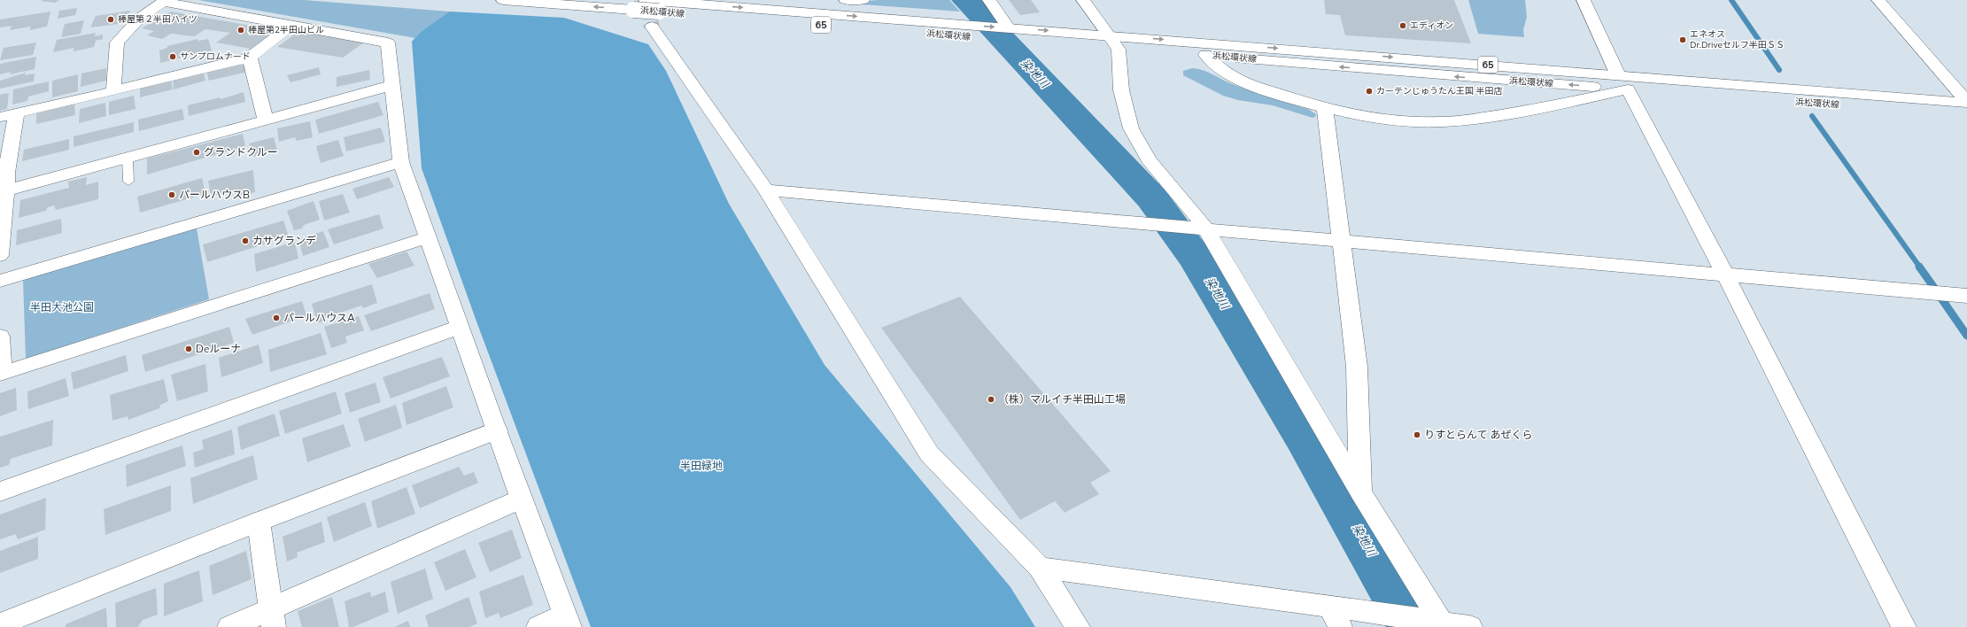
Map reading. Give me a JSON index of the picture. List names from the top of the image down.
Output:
{
  "streets": {
    "street": ["浜松環状線", "65"]
  },
  "water": ["染地川"],
  "parks": ["半田大池公園", "半田緑地"],
  "places": [
    "棒屋第２半田ハイツ",
    "エディオン",
    "棒屋第2半田山ビル",
    "エネオス Dr.Driveセルフ半田ＳＳ",
    "サンプロムナード",
    "カーテンじゅうたん王国 半田店",
    "グランドクルー",
    "パールハウスB",
    "カサグランデ",
    "パールハウスA",
    "Deルーナ",
    "（株）マルイチ半田山工場",
    "りすとらんて あぜくら"
  ]
}
